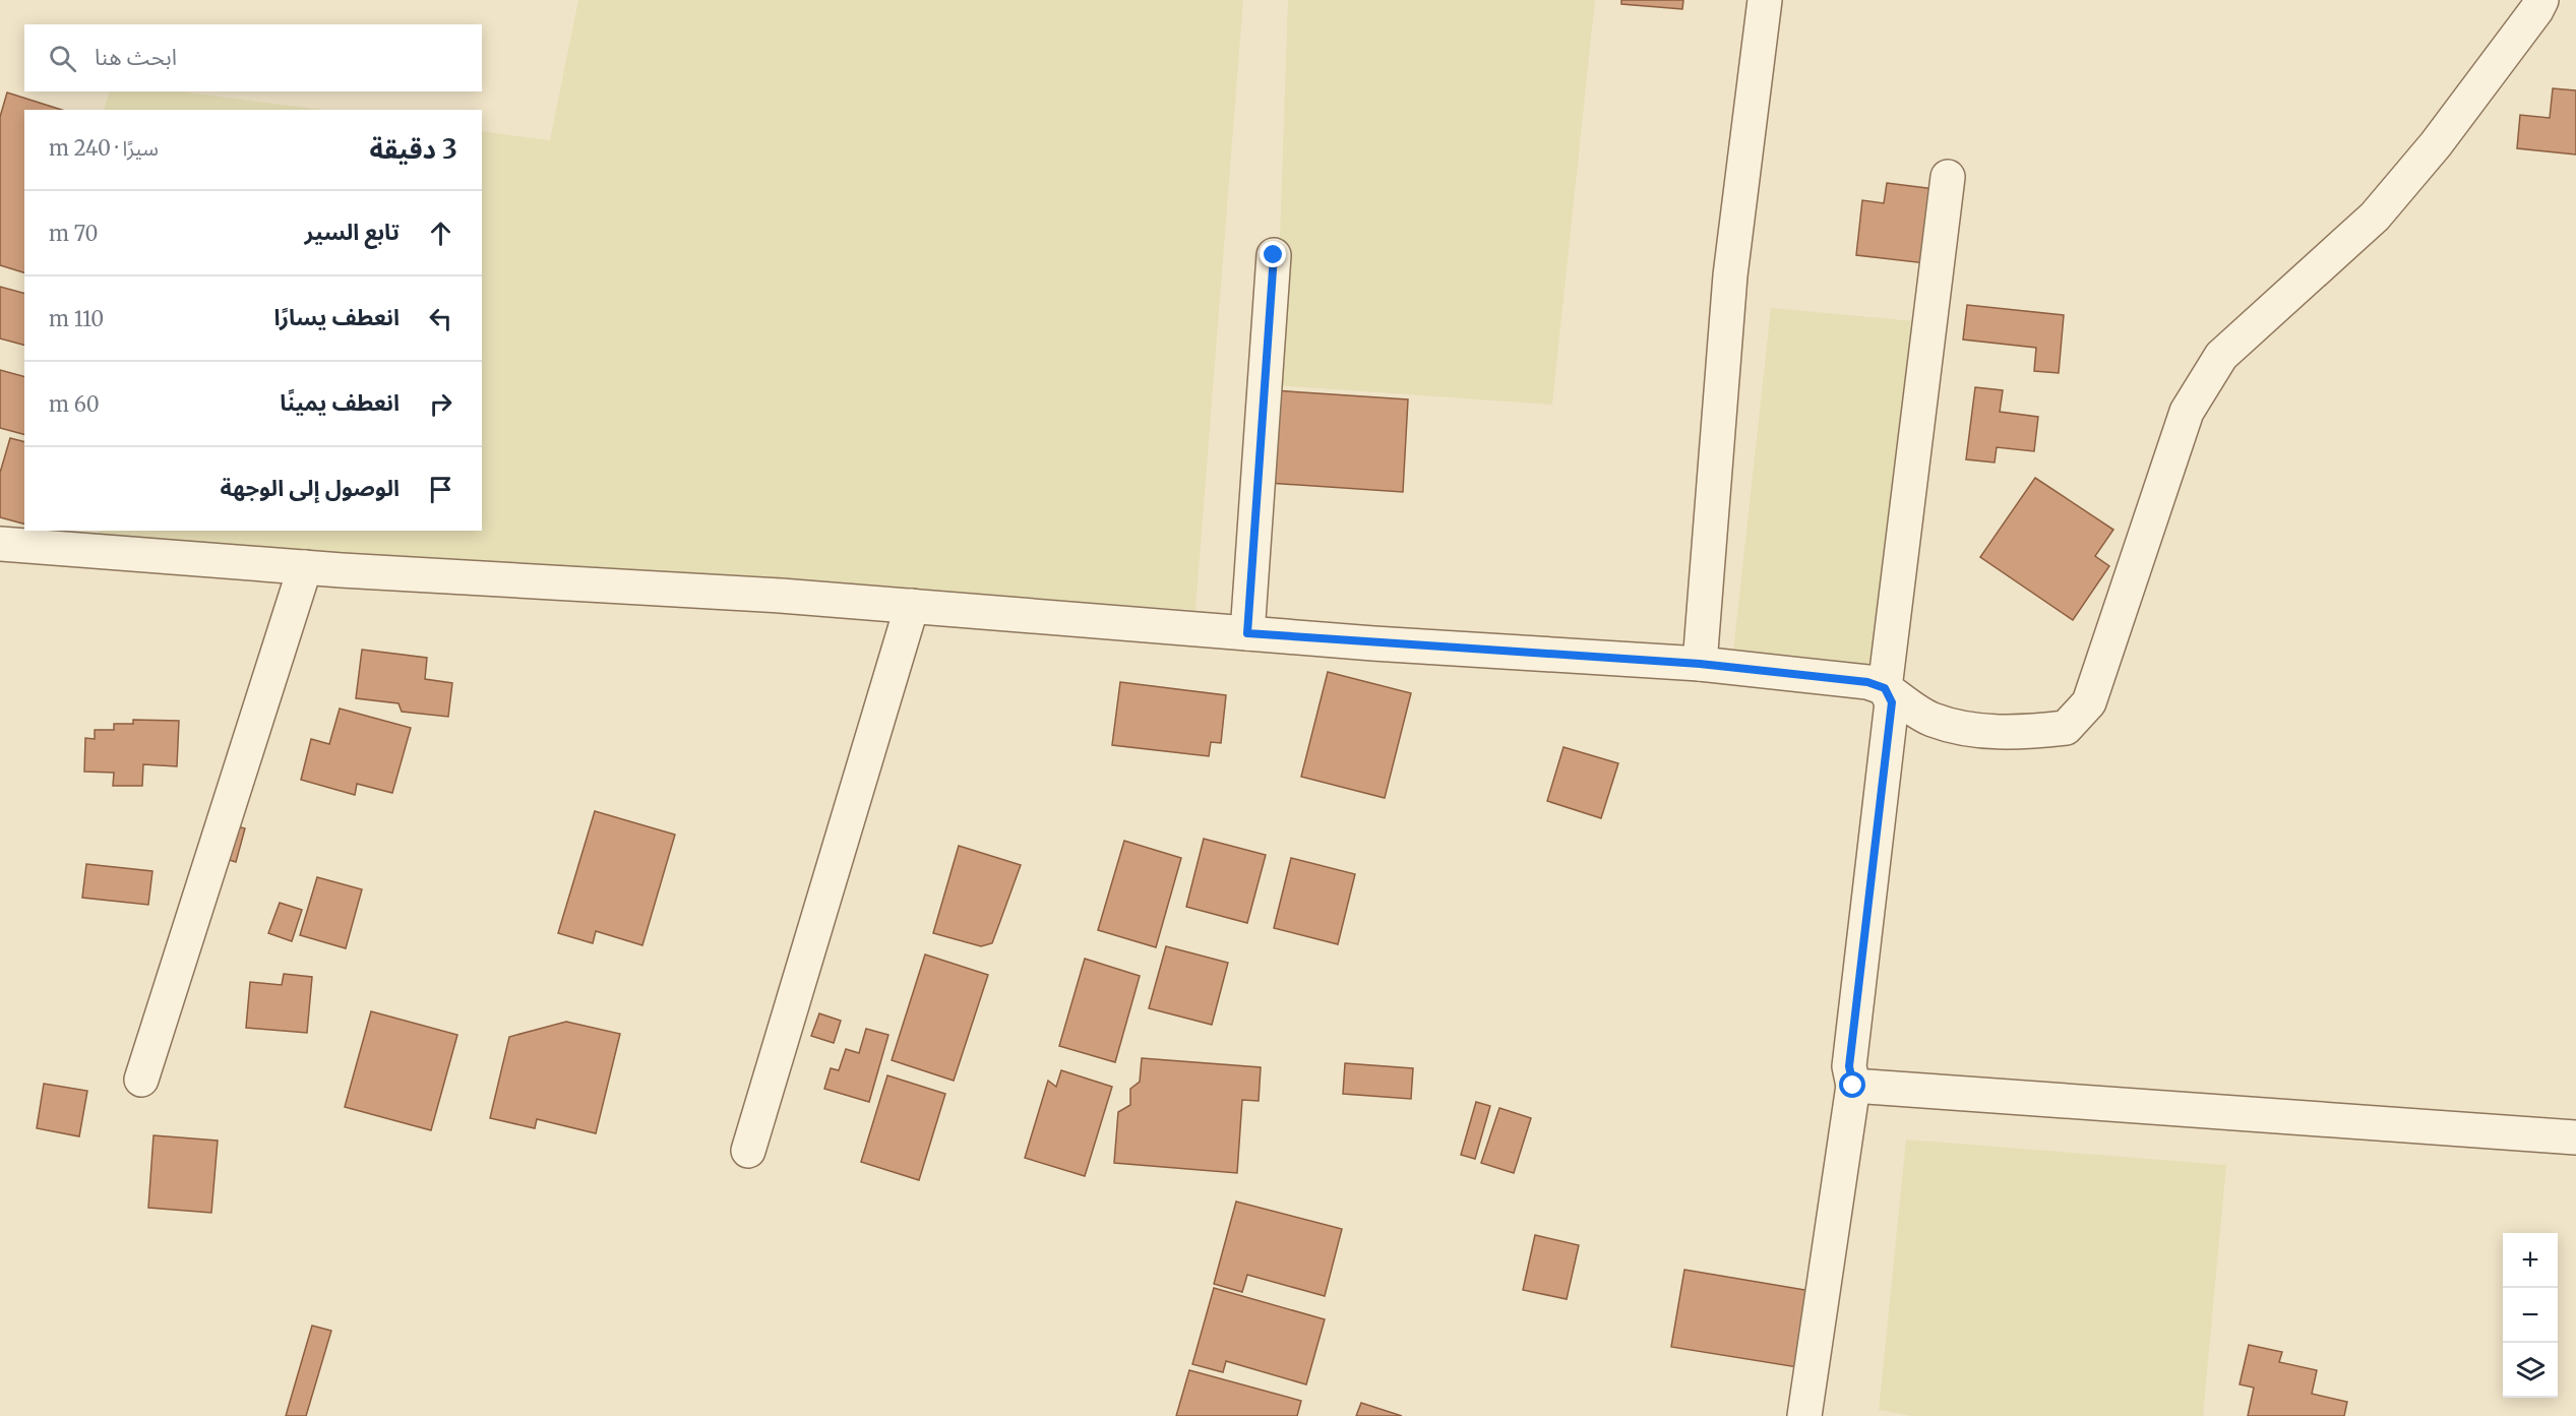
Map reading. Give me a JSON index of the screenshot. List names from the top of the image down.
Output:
{
  "page": {
    "search": "ابحث هنا",
    "heading": ["3 دقيقة", "سيرًا · 240 m"],
    "list": [
      ["تابع السير", "70 m"],
      ["انعطف يسارًا", "110 m"],
      ["انعطف يمينًا", "60 m"],
      "الوصول إلى الوجهة"
    ],
    "map_buttons": ["+", "−"]
  }
}
